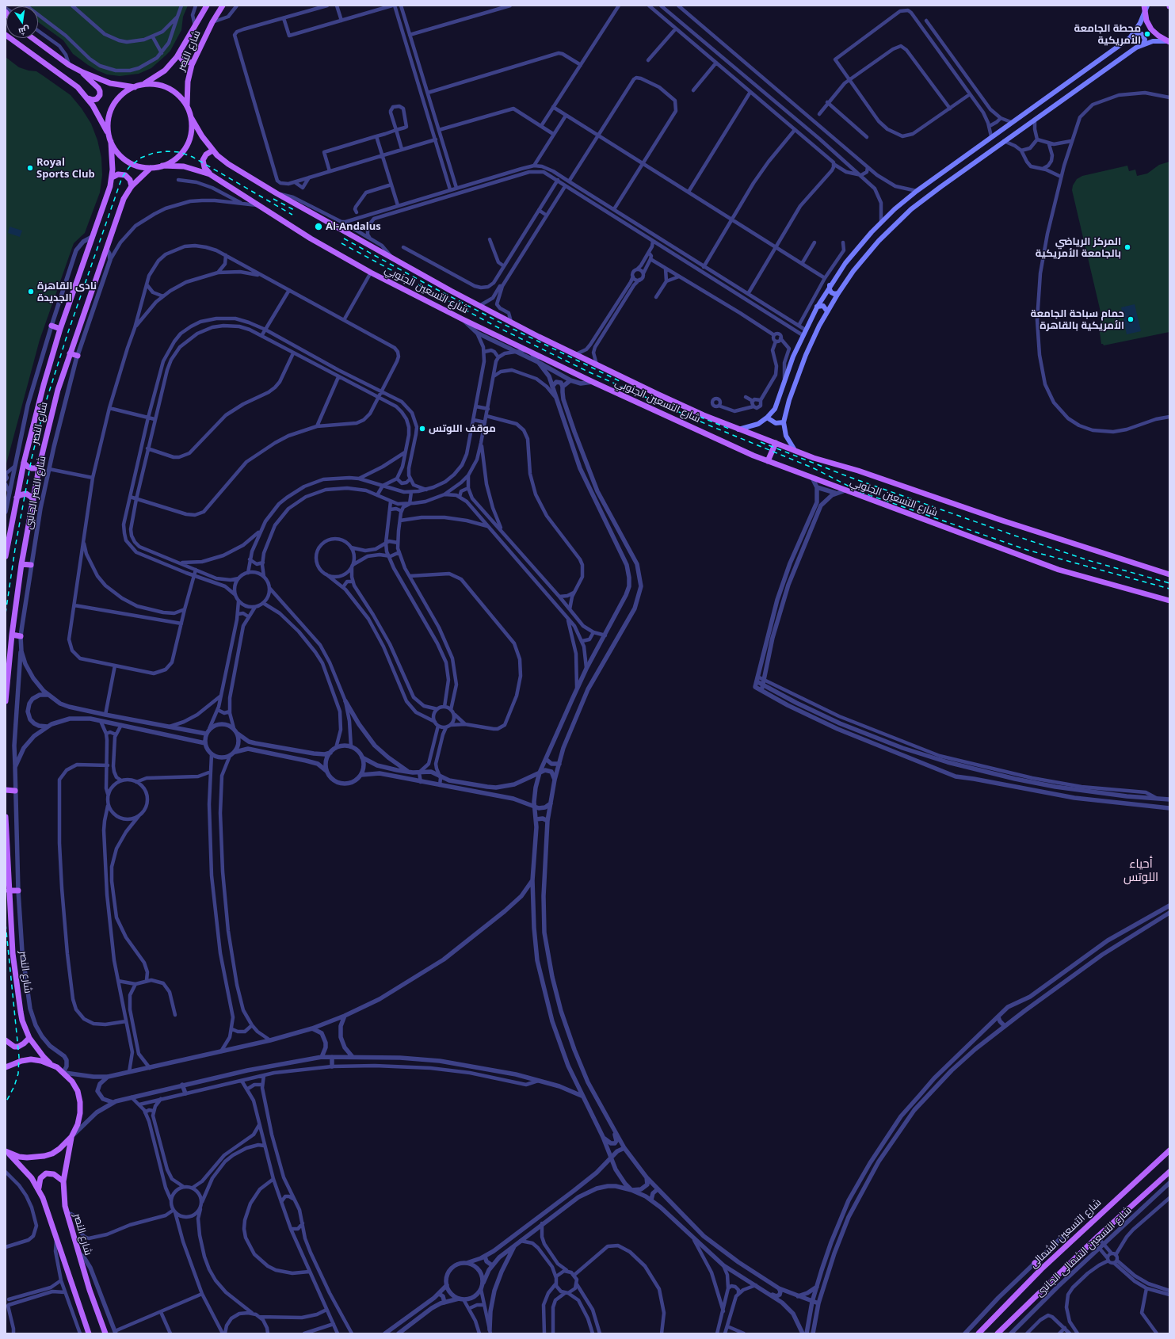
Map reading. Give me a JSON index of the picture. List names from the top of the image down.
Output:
{
  "streets": {
    "main road": ["شارع النصر", "شارع التسعين الجنوبي", "شارع التسعين الشمالى"],
    "street": ["شارع النصر الجانبى", "شارع التسعين الشمالى الجانبى"]
  },
  "crossings": [
    ["شارع النصر", "شارع التسعين الجنوبي"]
  ],
  "districts": ["أحياء اللوتس"],
  "places": [
    "محطة الجامعة الأمريكية",
    "Royal Sports Club",
    "Al-Andalus",
    "المركز الرياضي بالجامعة الأمريكية",
    "نادى القاهرة الجديدة",
    "حمام سباحة الجامعة الأمريكية بالقاهرة",
    "موقف اللوتس"
  ],
  "north": "bottom"
}
